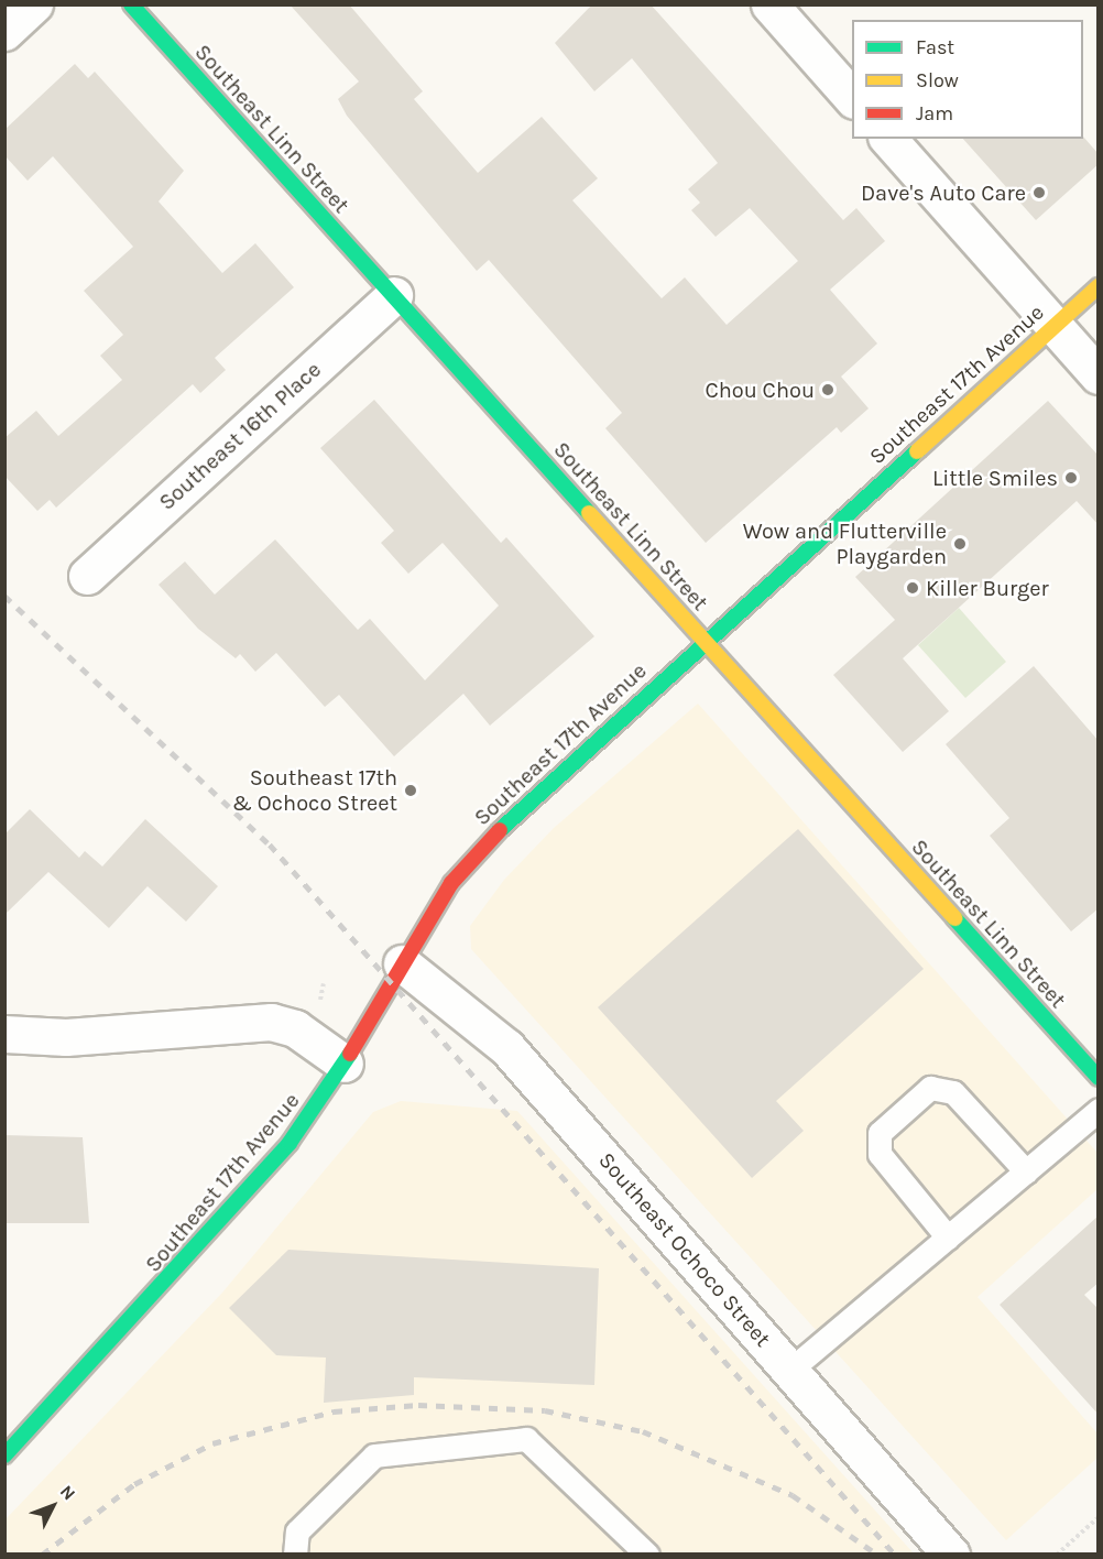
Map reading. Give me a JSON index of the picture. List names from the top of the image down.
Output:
{
  "streets": {
    "main road": ["Southeast Linn Street", "Southeast 17th Avenue"],
    "street": ["Southeast 16th Place", "Southeast Ochoco Street"]
  },
  "crossings": [
    ["Southeast Linn Street", "Southeast 17th Avenue"],
    ["Southeast Linn Street", "Southeast 16th Place"],
    ["Southeast 17th Avenue", "Southeast Ochoco Street"]
  ],
  "places": [
    "Dave's Auto Care",
    "Chou Chou",
    "Little Smiles",
    "Wow and Flutterville Playgarden",
    "Killer Burger",
    "Southeast 17th & Ochoco Street"
  ],
  "legend": ["Fast", "Slow", "Jam"],
  "north": "top right"
}
